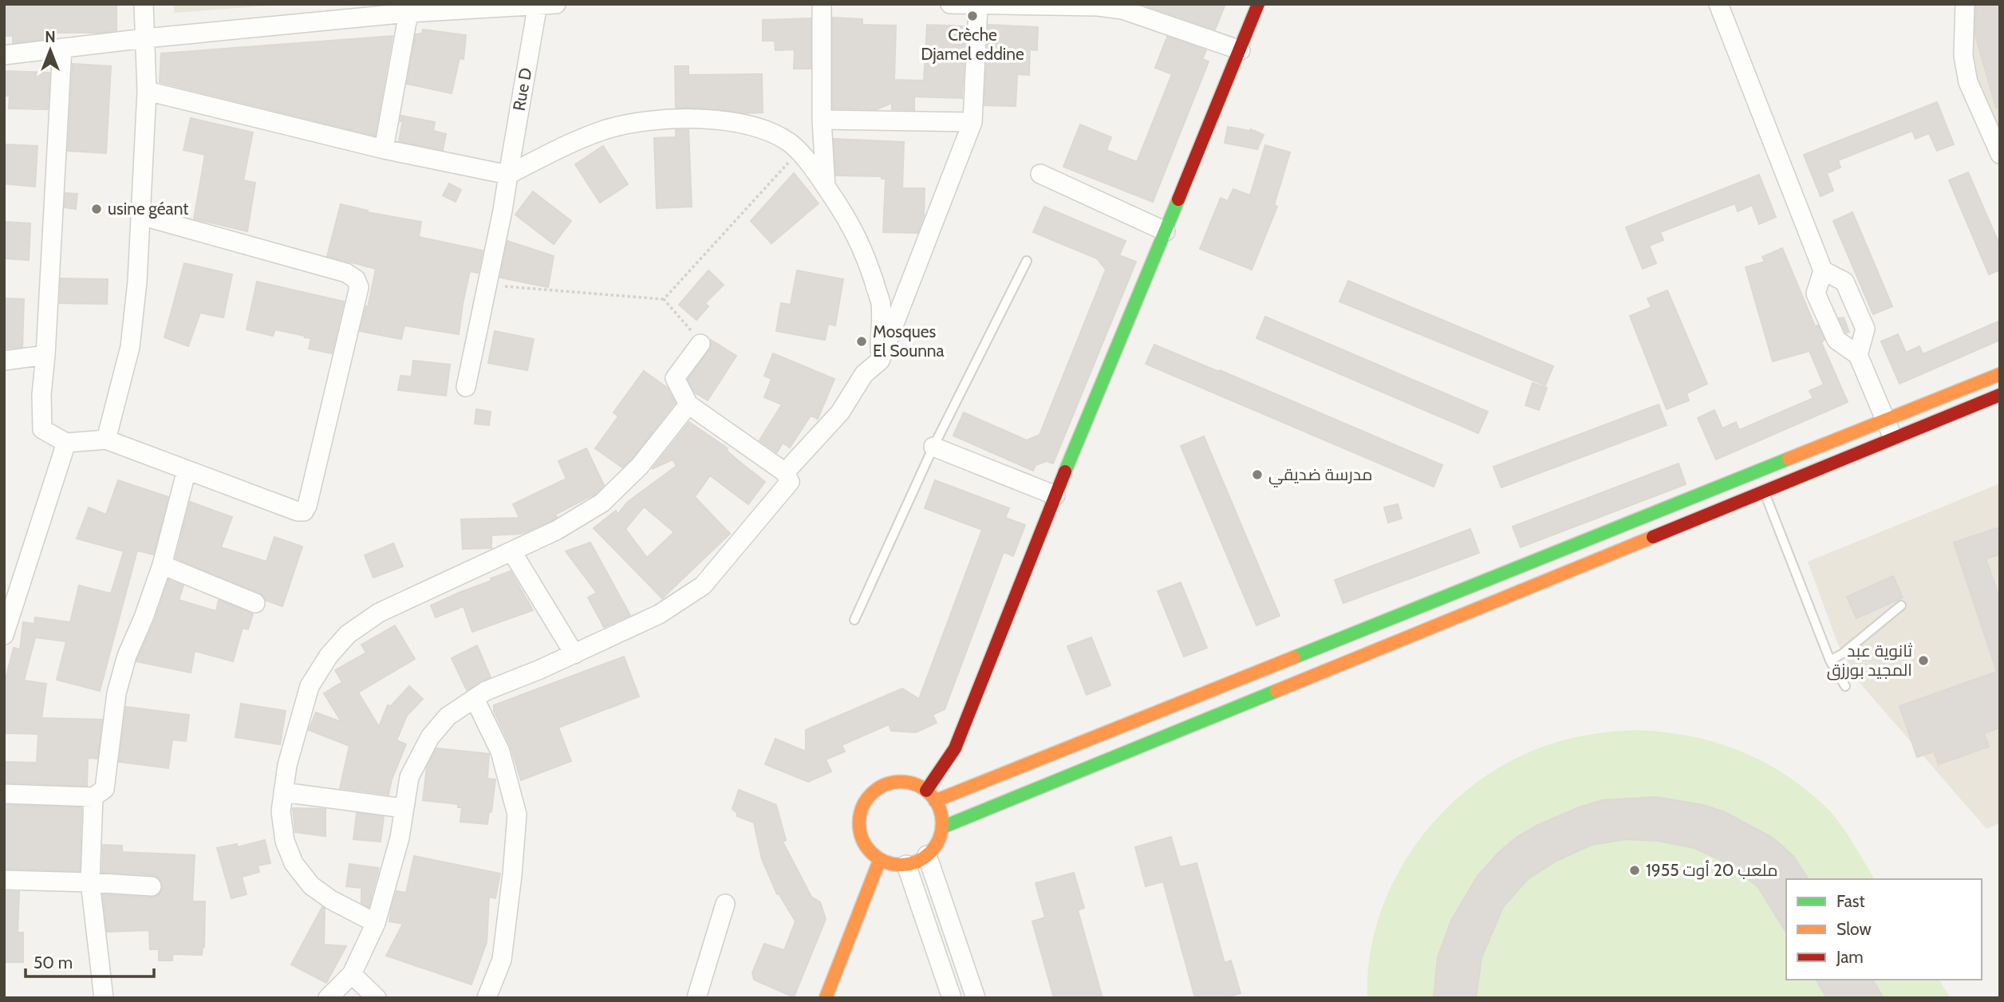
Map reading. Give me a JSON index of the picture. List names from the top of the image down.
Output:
{
  "streets": {
    "street": ["Rue D"]
  },
  "places": [
    "Crèche Djamel eddine",
    "usine géant",
    "Mosques El Sounna",
    "مدرسة ضديقي",
    "ثانوية عبد المجيد بورزق",
    "ملعب 20 أوت 1955"
  ],
  "legend": ["Fast", "Slow", "Jam"],
  "scale_bar": "50 m",
  "north": "top"
}
